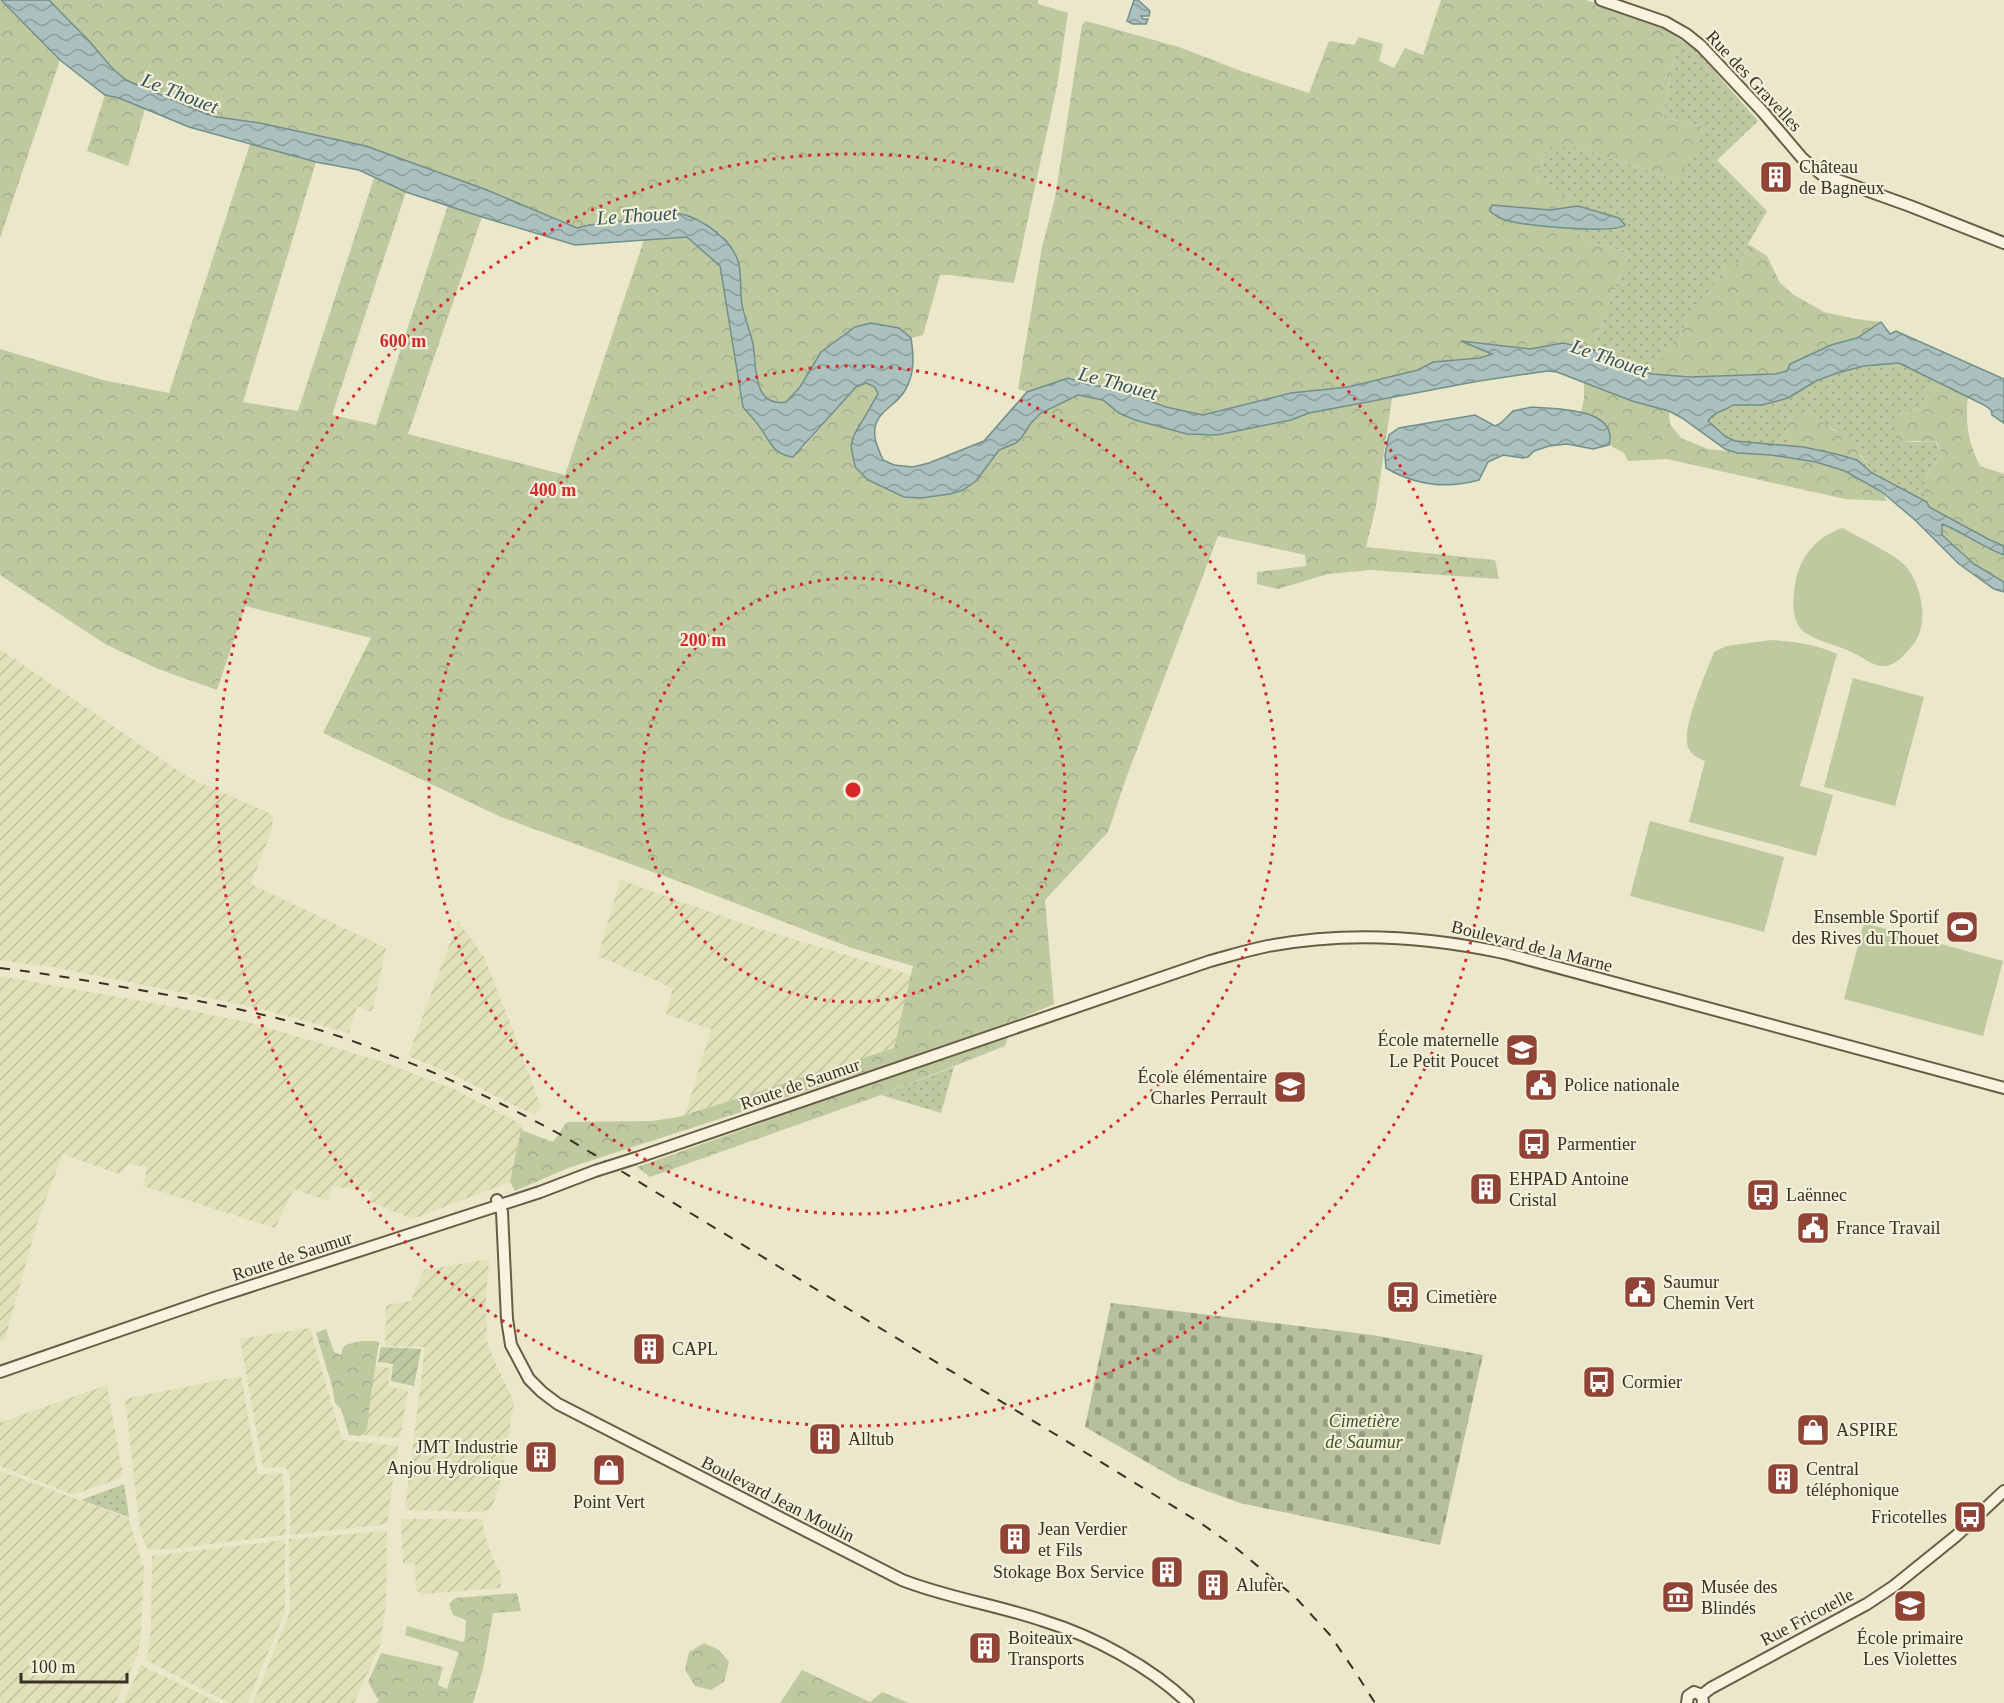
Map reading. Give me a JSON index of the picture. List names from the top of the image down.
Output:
{
  "streets": {
    "main road": [
      "Rue des Gravelles",
      "Boulevard de la Marne",
      "Route de Saumur",
      "Boulevard Jean Moulin",
      "Rue Fricotelle"
    ]
  },
  "crossings": [
    ["Boulevard de la Marne", "Route de Saumur"],
    ["Route de Saumur", "Boulevard Jean Moulin"]
  ],
  "water": ["Le Thouet"],
  "parks": ["Cimetière de Saumur"],
  "places": {
    "building": [
      "Château de Bagneux",
      "EHPAD Antoine Cristal",
      "CAPL",
      "Alltub",
      "JMT Industrie Anjou Hydrolique",
      "Central téléphonique",
      "Jean Verdier et Fils",
      "Stokage Box Service",
      "Alufer",
      "Boiteaux Transports"
    ],
    "sports": ["Ensemble Sportif des Rives du Thouet"],
    "school or university": ["École maternelle Le Petit Poucet", "École élémentaire Charles Perrault", "École primaire Les Violettes"],
    "public building": ["Police nationale", "France Travail", "Saumur Chemin Vert"],
    "bus stop": [
      "Parmentier",
      "Laënnec",
      "Cimetière",
      "Cormier",
      "Fricotelles"
    ],
    "shop": ["ASPIRE", "Point Vert"],
    "museum": ["Musée des Blindés"]
  },
  "scale_bar": "100 m",
  "rings": ["600 m", "400 m", "200 m"]
}
